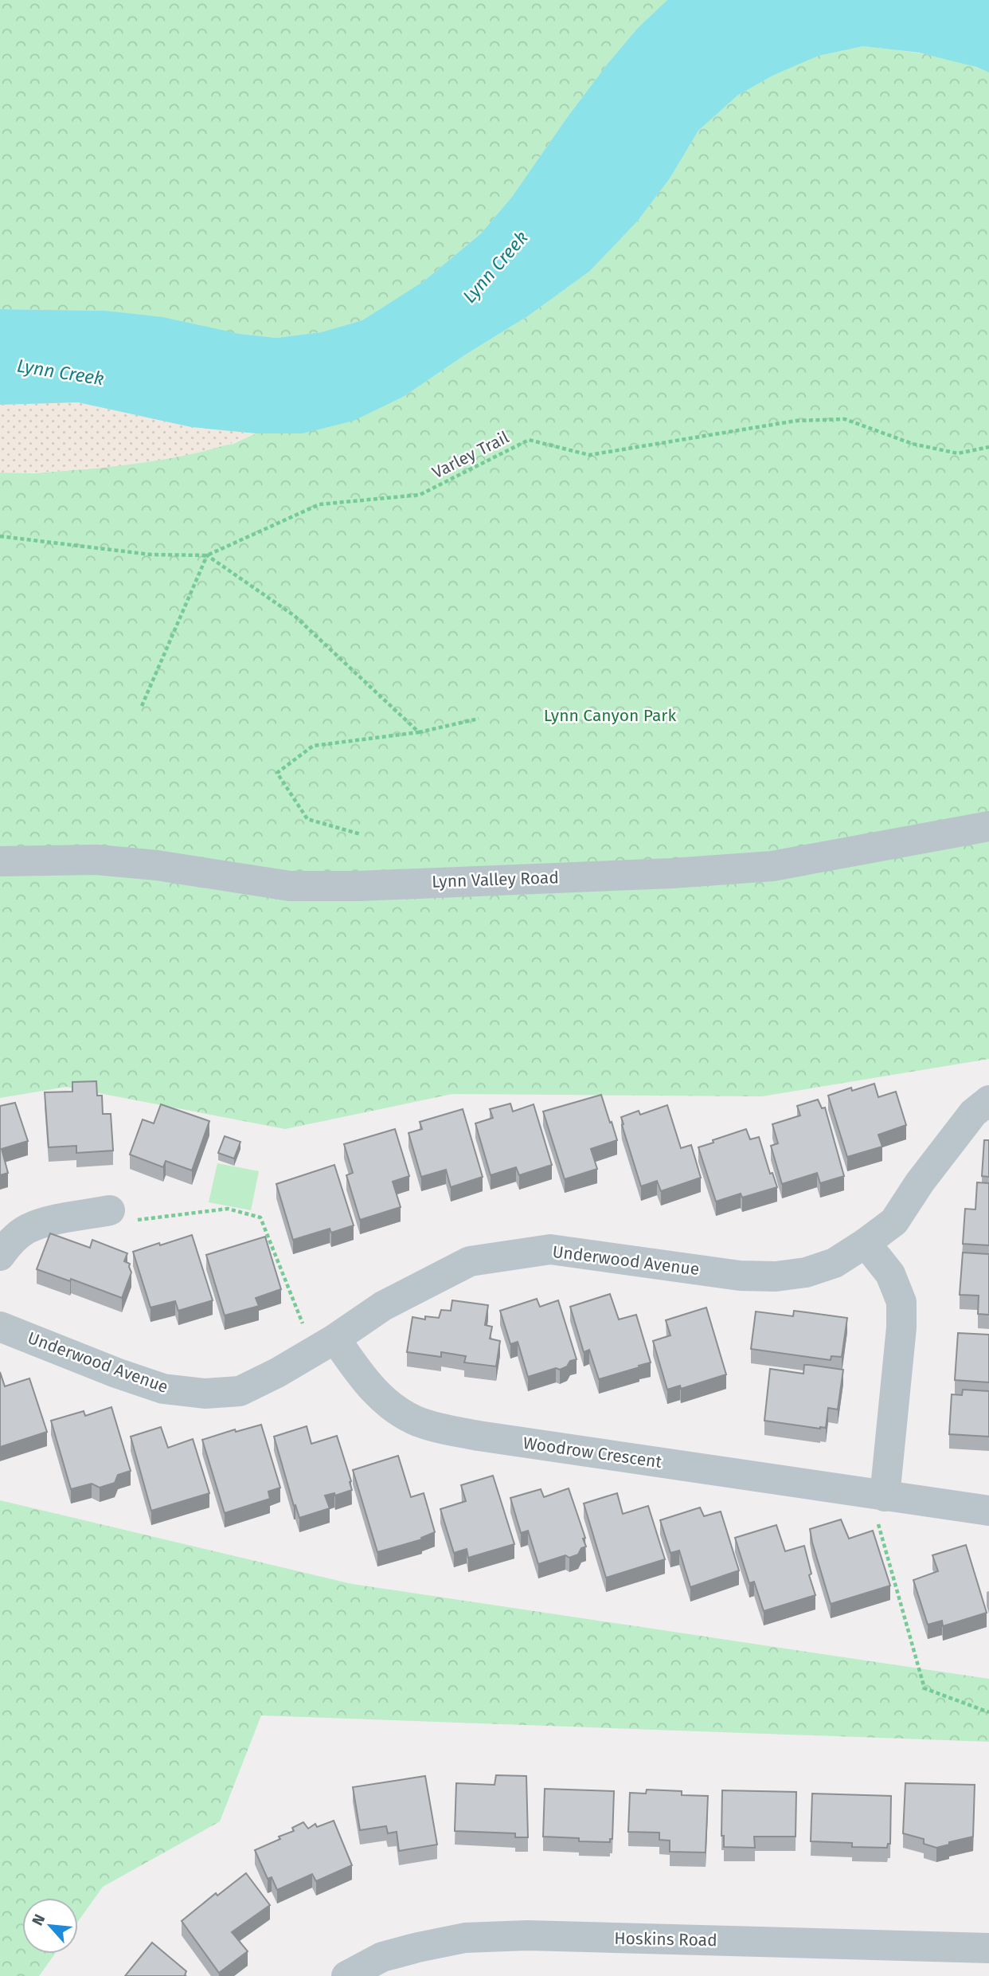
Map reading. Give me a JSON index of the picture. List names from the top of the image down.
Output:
{
  "streets": {
    "street": [
      "Lynn Valley Road",
      "Underwood Avenue",
      "Woodrow Crescent",
      "Hoskins Road"
    ],
    "path": ["Varley Trail"]
  },
  "crossings": [
    ["Underwood Avenue", "Woodrow Crescent"]
  ],
  "water": ["Lynn Creek"],
  "parks": ["Lynn Canyon Park"],
  "north": "top left"
}
